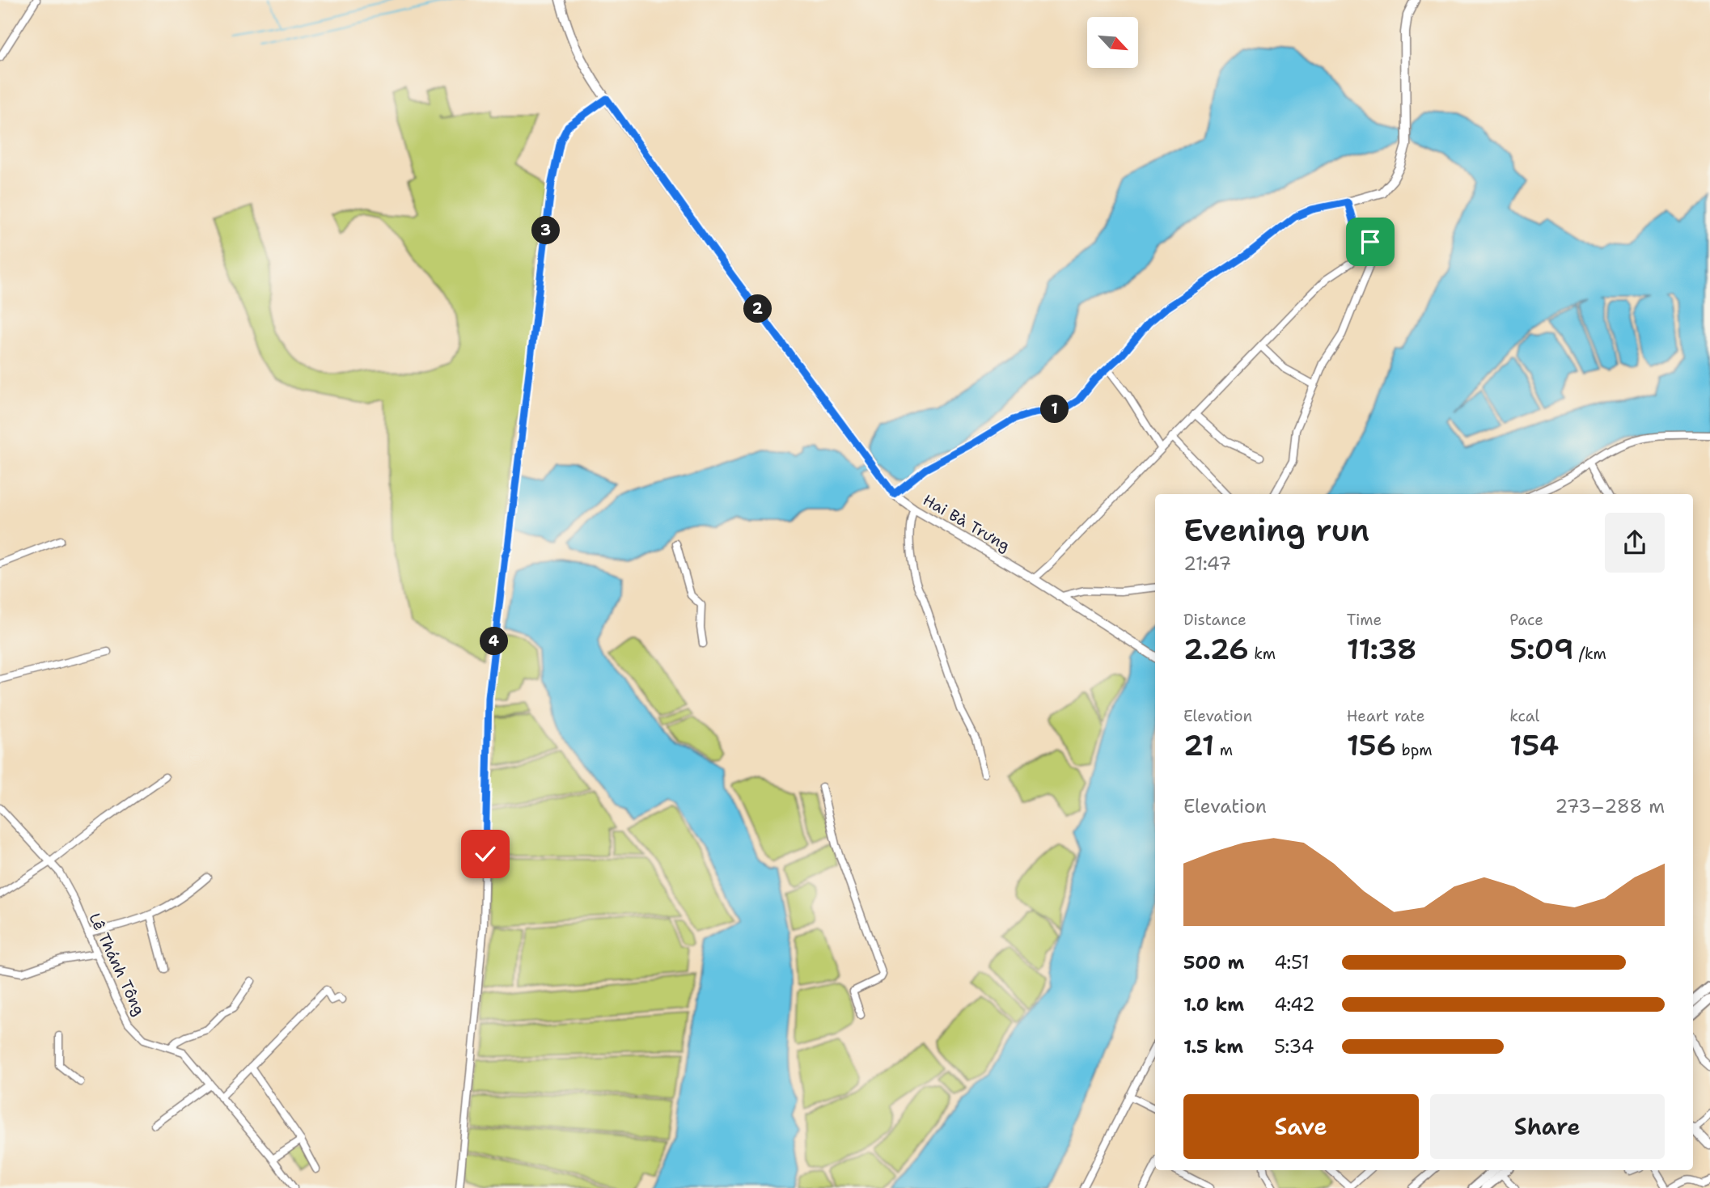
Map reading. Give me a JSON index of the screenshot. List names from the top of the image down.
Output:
{
  "streets": {
    "street": ["Hai Bà Trưng", "Lê Thánh Tông"]
  },
  "north": "bottom right",
  "page": {
    "pins": [
      "3",
      "2",
      "1",
      "4"
    ],
    "heading": ["Evening run", "21:47"],
    "stats": [
      ["Distance", "2.26 km"],
      ["Time", "11:38"],
      ["Pace", "5:09 /km"],
      ["Elevation", "21 m"],
      ["Heart rate", "156 bpm"],
      ["kcal", "154"]
    ],
    "chart": ["Elevation", "273–288 m"],
    "list": [
      {
        "name": "500 m",
        "note": "4:51"
      },
      {
        "name": "1.0 km",
        "note": "4:42"
      },
      {
        "name": "1.5 km",
        "note": "5:34"
      }
    ],
    "buttons": ["Save", "Share"]
  }
}
